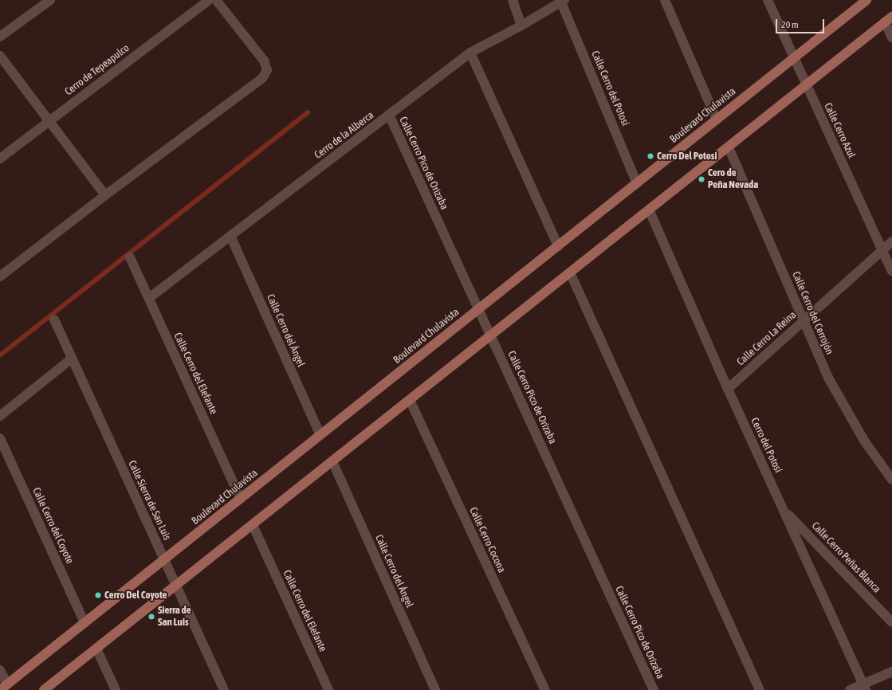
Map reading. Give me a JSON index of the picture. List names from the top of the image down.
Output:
{
  "streets": {
    "main road": ["Boulevard Chulavista"],
    "street": [
      "Cerro de Tepeapulco",
      "Calle Cerro del Potosí",
      "Calle Cerro Azul",
      "Cerro de la Alberca",
      "Calle Cerro Pico de Orizaba",
      "Calle Cerro del Cerrojón",
      "Calle Cerro del Ángel",
      "Calle Cerro La Reina",
      "Calle Cerro del Elefante",
      "Cerro del Potosí",
      "Calle Sierra de San Luis",
      "Calle Cerro del Coyote",
      "Calle Cerro Cocona",
      "Calle Cerro Peñas Blanca"
    ]
  },
  "crossings": [
    ["Calle Cerro del Potosí", "Boulevard Chulavista"],
    ["Calle Cerro del Potosí", "Cerro de la Alberca"],
    ["Boulevard Chulavista", "Calle Cerro Azul"],
    ["Boulevard Chulavista", "Calle Cerro Pico de Orizaba"],
    ["Boulevard Chulavista", "Calle Cerro del Ángel"],
    ["Boulevard Chulavista", "Calle Cerro del Elefante"],
    ["Boulevard Chulavista", "Calle Sierra de San Luis"],
    ["Boulevard Chulavista", "Calle Cerro del Coyote"],
    ["Calle Cerro Azul", "Calle Cerro La Reina"],
    ["Cerro de la Alberca", "Calle Cerro Pico de Orizaba"],
    ["Cerro de la Alberca", "Calle Cerro del Ángel"],
    ["Cerro de la Alberca", "Calle Cerro del Elefante"],
    ["Calle Cerro del Cerrojón", "Calle Cerro La Reina"],
    ["Calle Cerro La Reina", "Cerro del Potosí"],
    ["Cerro del Potosí", "Calle Cerro Peñas Blanca"]
  ],
  "places": [
    "Cerro Del Potosi",
    "Cero de Peña Nevada",
    "Cerro Del Coyote",
    "Sierra de San Luis"
  ],
  "scale_bar": "20 m"
}
